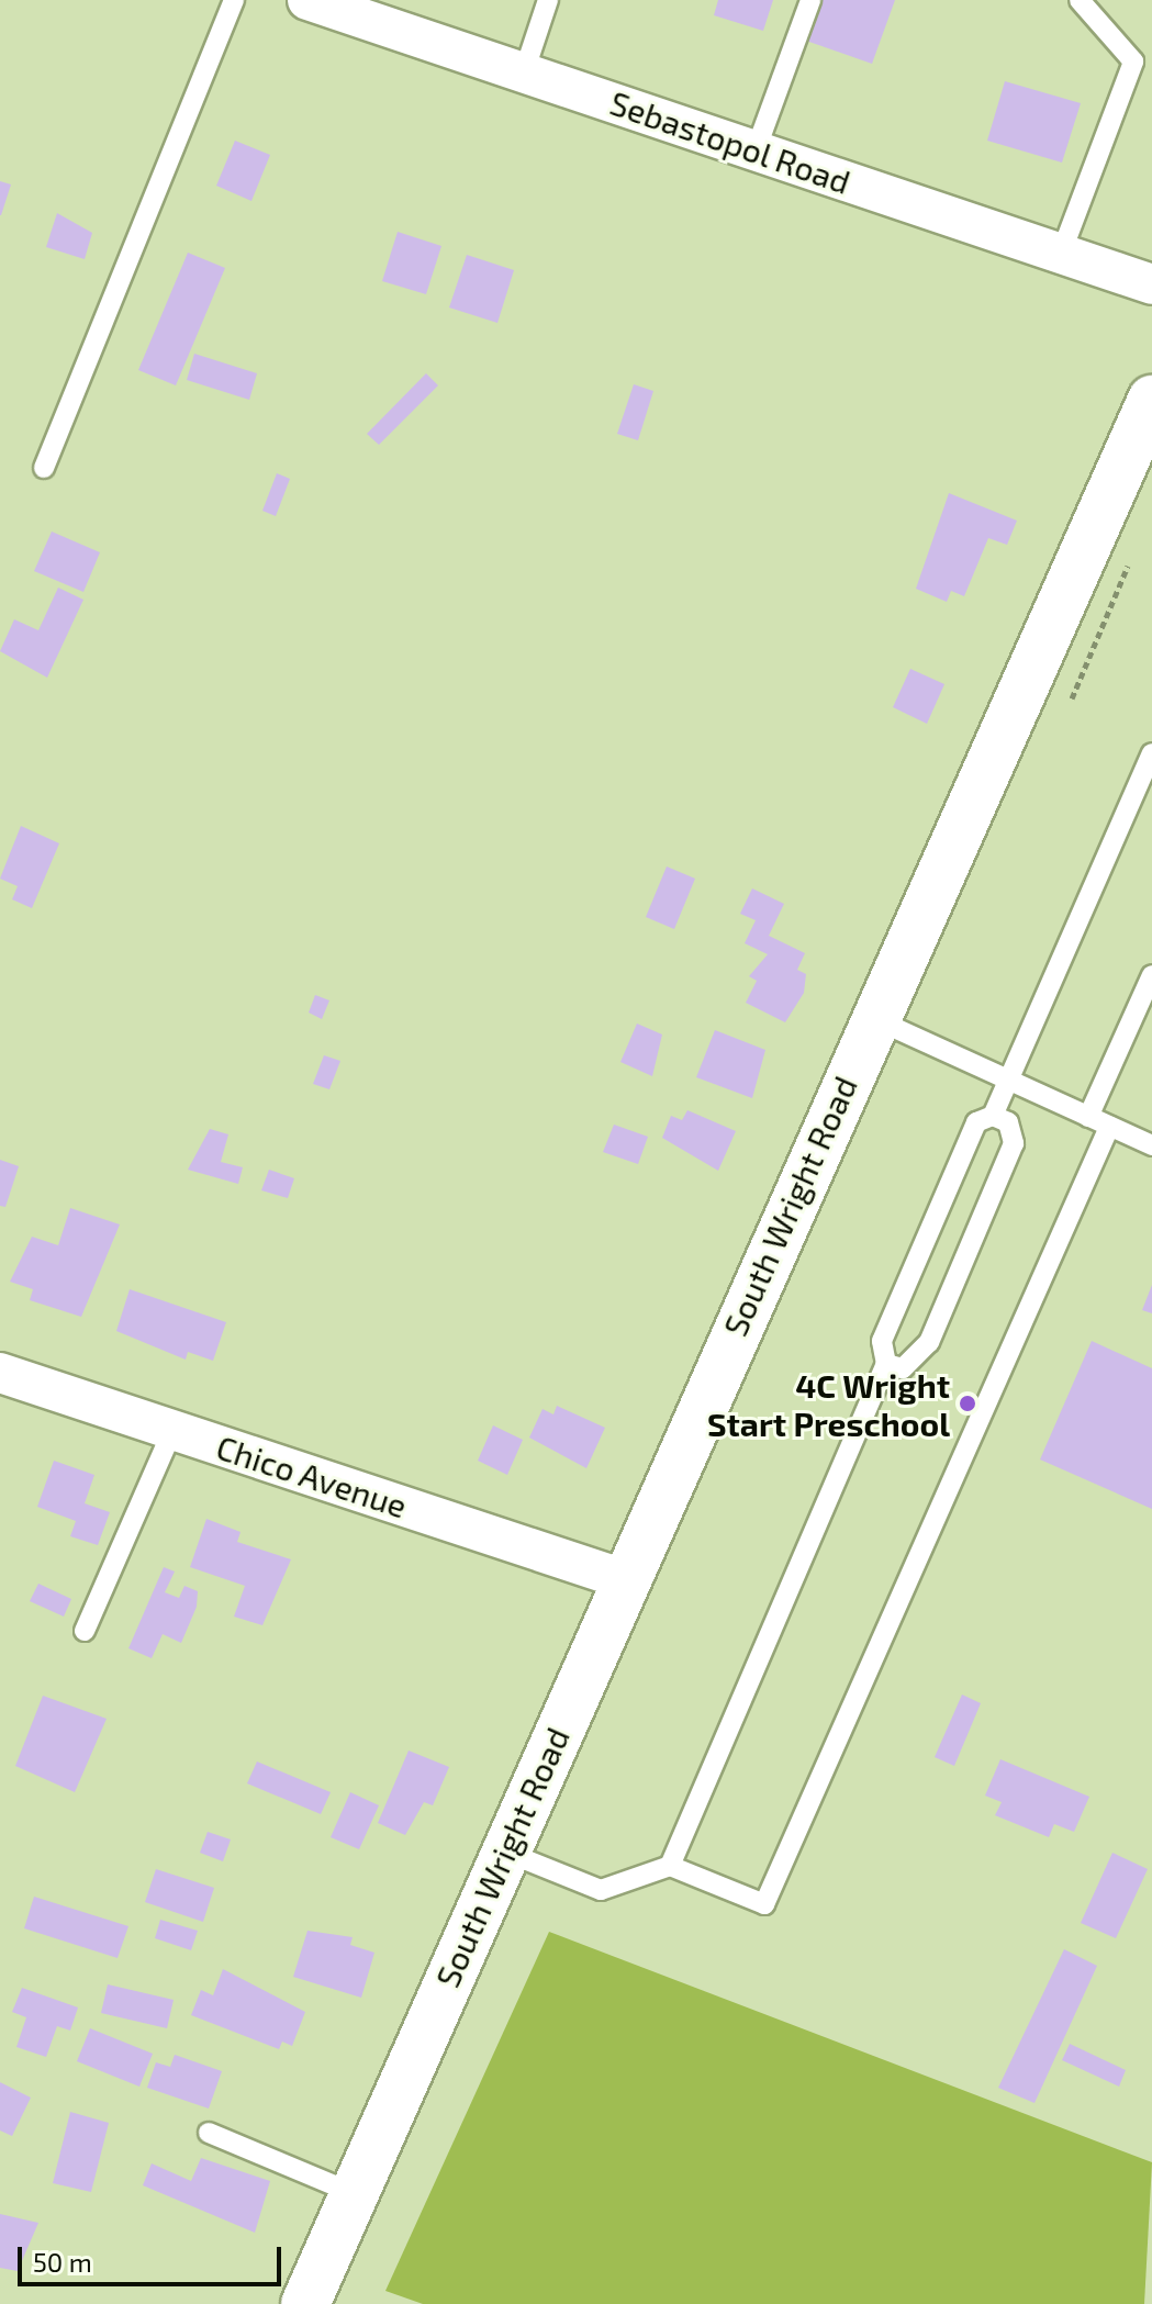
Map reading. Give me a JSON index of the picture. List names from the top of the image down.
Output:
{
  "streets": {
    "main road": ["South Wright Road"],
    "street": ["Sebastopol Road", "Chico Avenue"]
  },
  "crossings": [
    ["South Wright Road", "Chico Avenue"]
  ],
  "places": ["4C Wright Start Preschool"],
  "scale_bar": "50 m"
}
